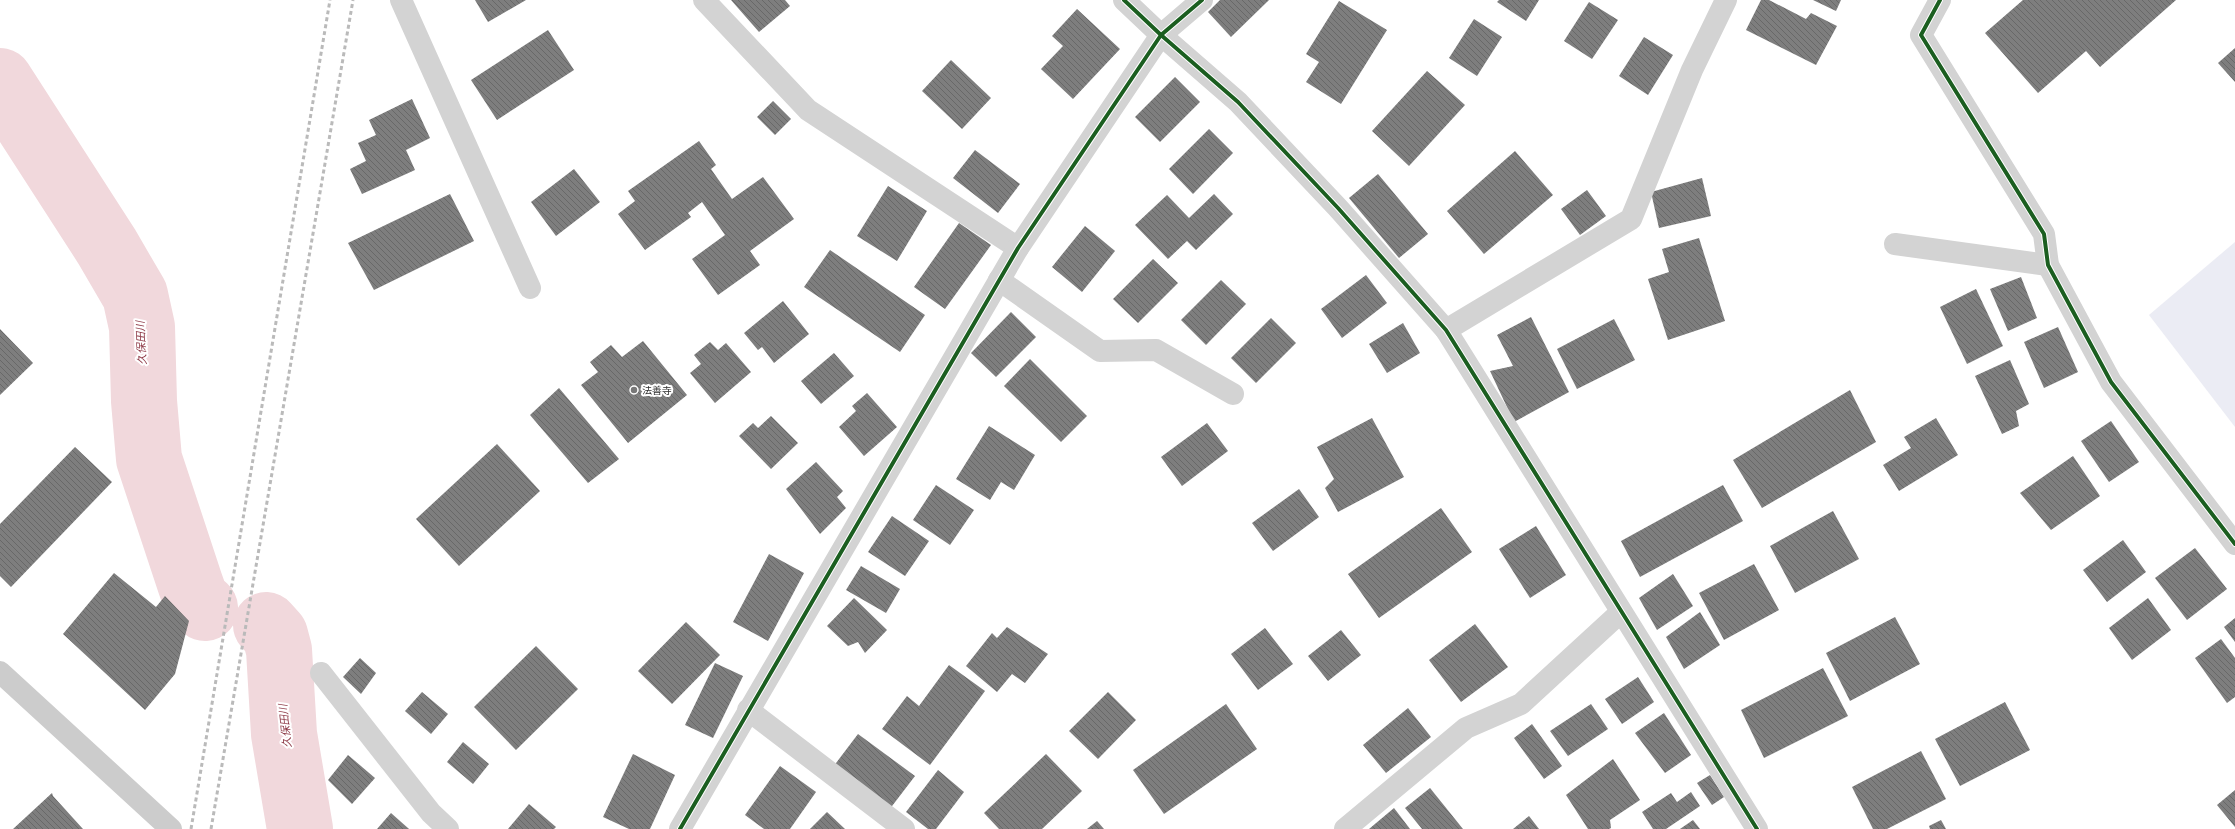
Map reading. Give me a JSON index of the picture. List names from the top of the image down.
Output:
{
  "water": ["久保田川"],
  "places": ["法善寺"]
}
